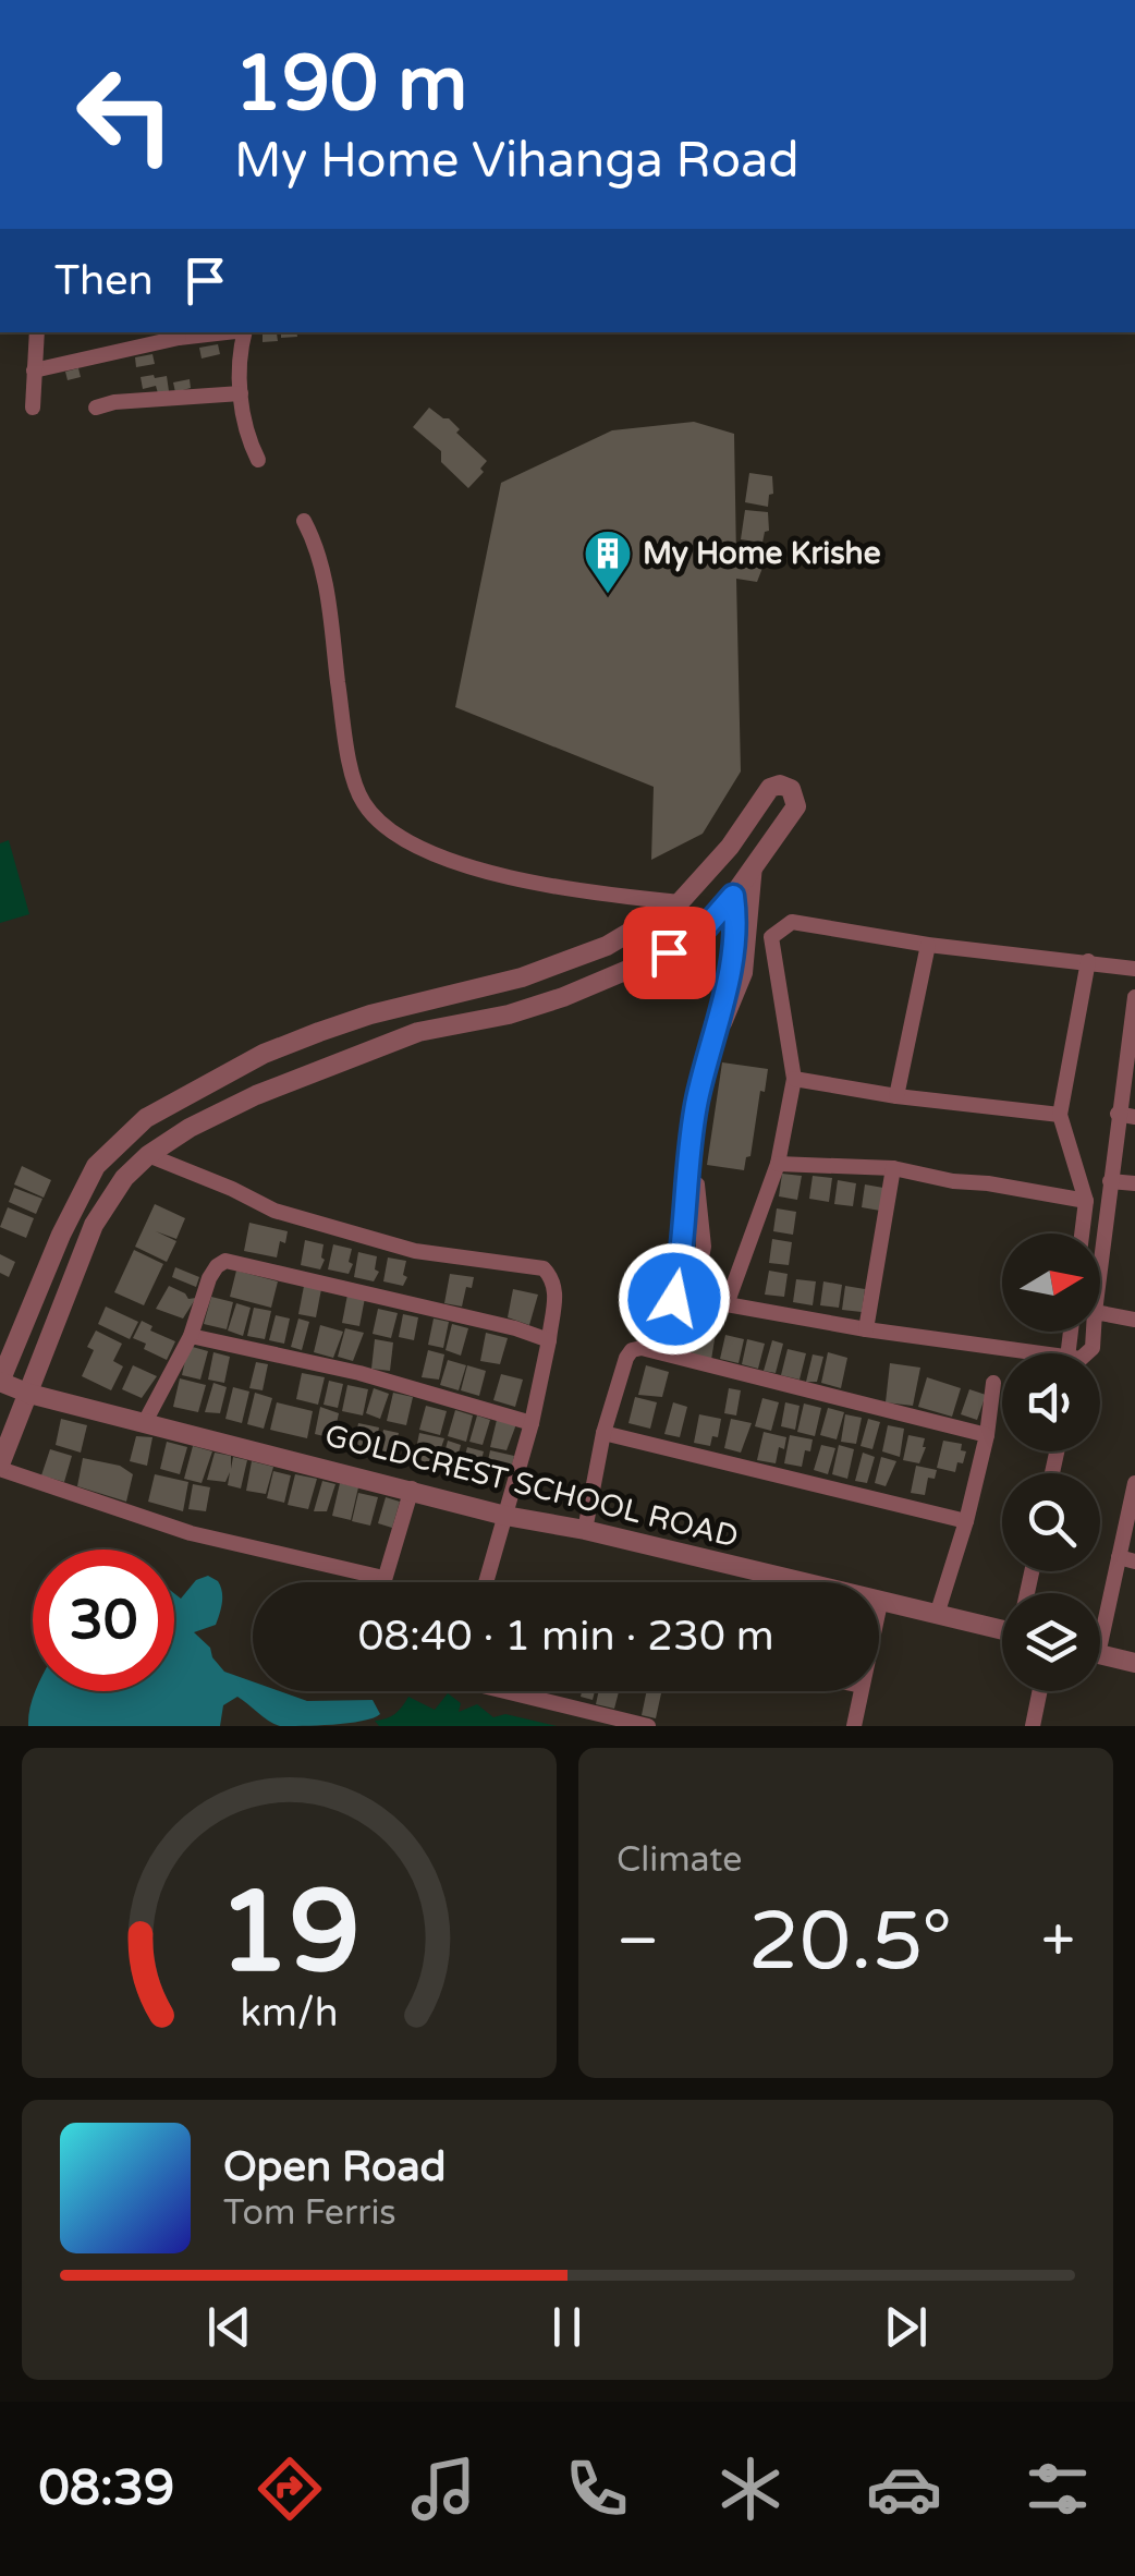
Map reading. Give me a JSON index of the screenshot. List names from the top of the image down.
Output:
{
  "streets": {
    "street": ["GOLDCREST SCHOOL ROAD"]
  },
  "places": {
    "building": ["My Home Krishe"]
  },
  "north": "right",
  "page": {
    "turn": ["190 m", "My Home Vihanga Road"],
    "then": "Then",
    "limit": "30",
    "trip": "08:40 · 1 min · 230 m",
    "tile": "Climate",
    "heat": ["−", "20.5°", "+"],
    "song": ["Open Road", "Tom Ferris"],
    "tabs": "08:39",
    "gauge": ["19", "km/h"]
  }
}
